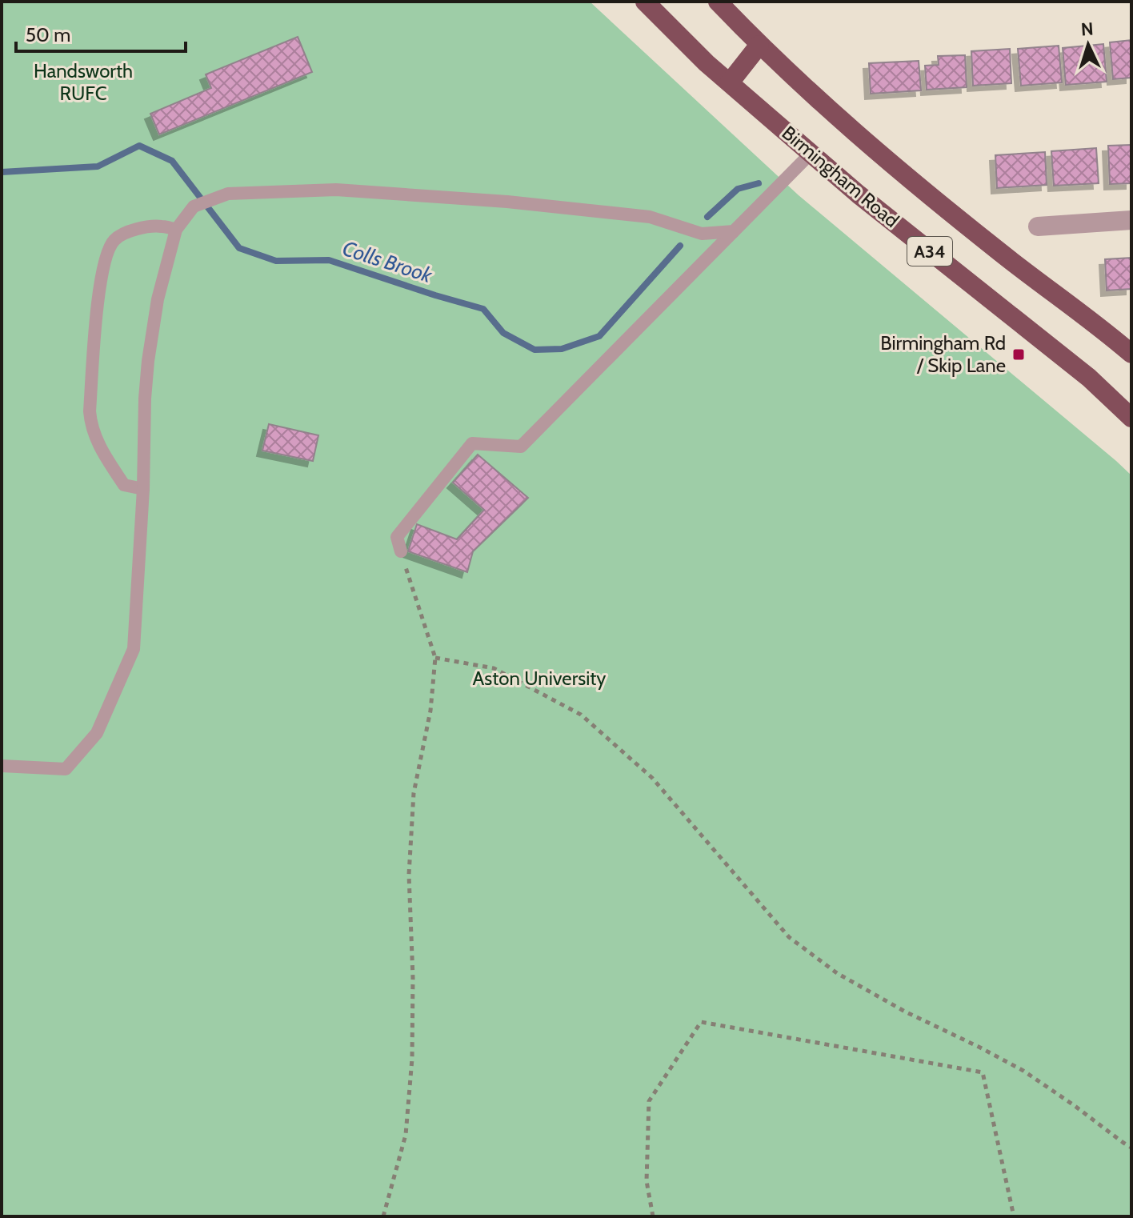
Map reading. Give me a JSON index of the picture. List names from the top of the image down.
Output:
{
  "streets": {
    "highway": ["Birmingham Road", "A34"]
  },
  "water": ["Colls Brook"],
  "parks": ["Handsworth RUFC", "Aston University"],
  "places": {
    "transit": ["Birmingham Rd / Skip Lane"]
  },
  "scale_bar": "50 m",
  "north": "top"
}
